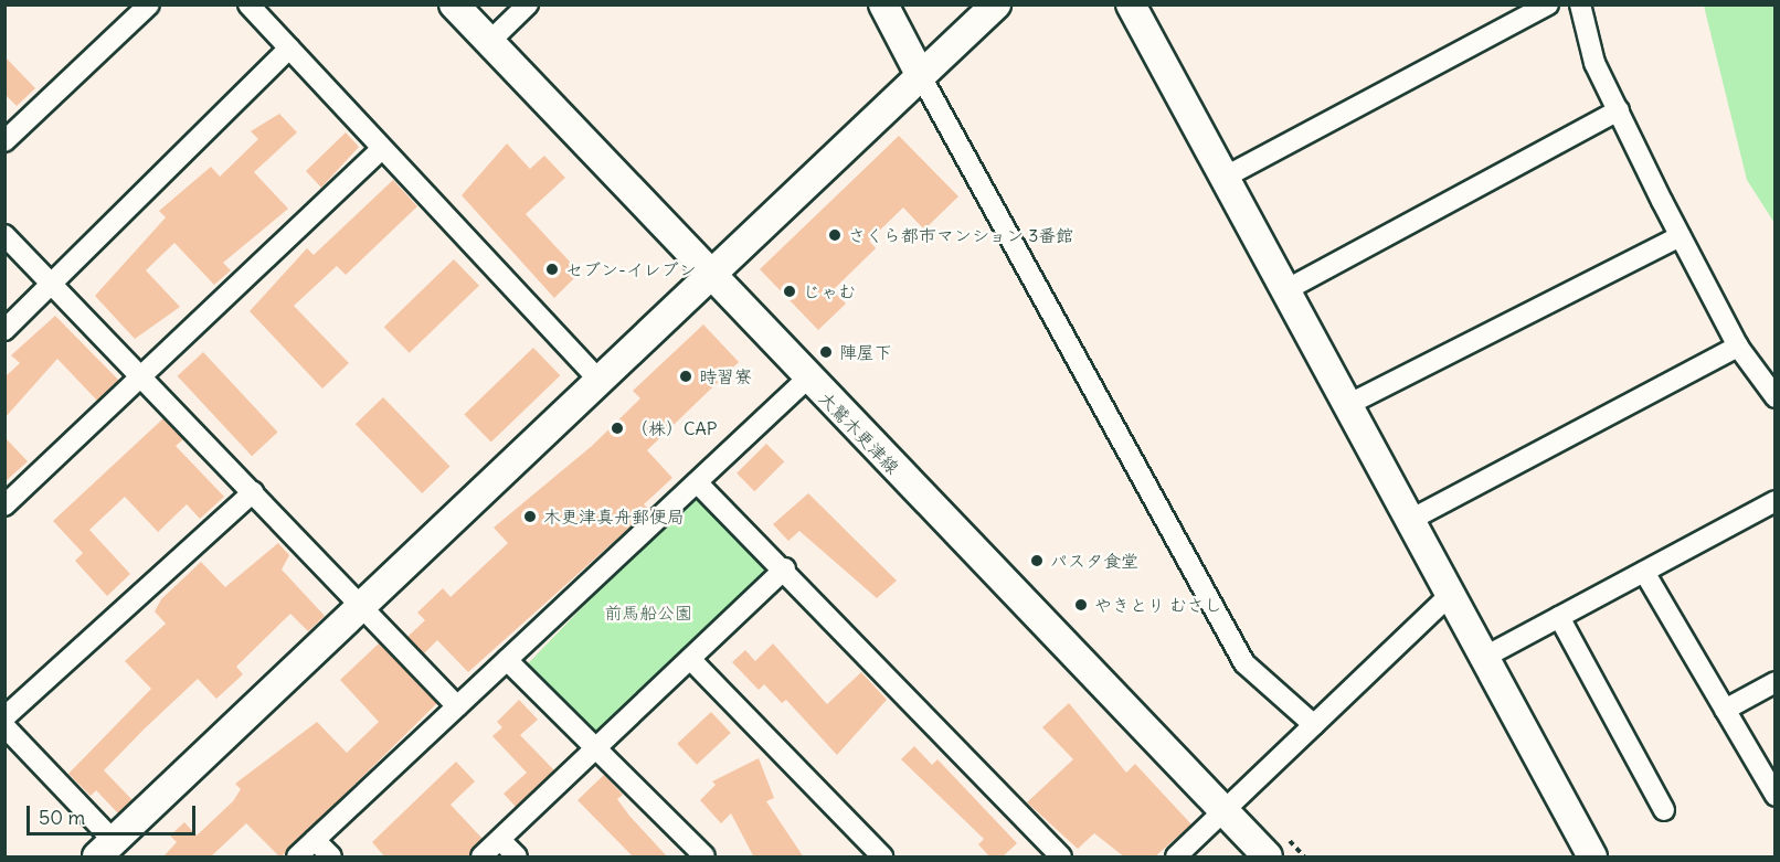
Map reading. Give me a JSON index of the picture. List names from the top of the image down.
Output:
{
  "streets": {
    "street": ["大鷲木更津線"]
  },
  "parks": ["前馬船公園"],
  "places": [
    "さくら都市マンション 3番館",
    "セブン-イレブン",
    "じゃむ",
    "陣屋下",
    "時習寮",
    "（株）CAP",
    "木更津真舟郵便局",
    "パスタ食堂",
    "やきとり むさし"
  ],
  "scale_bar": "50 m"
}
